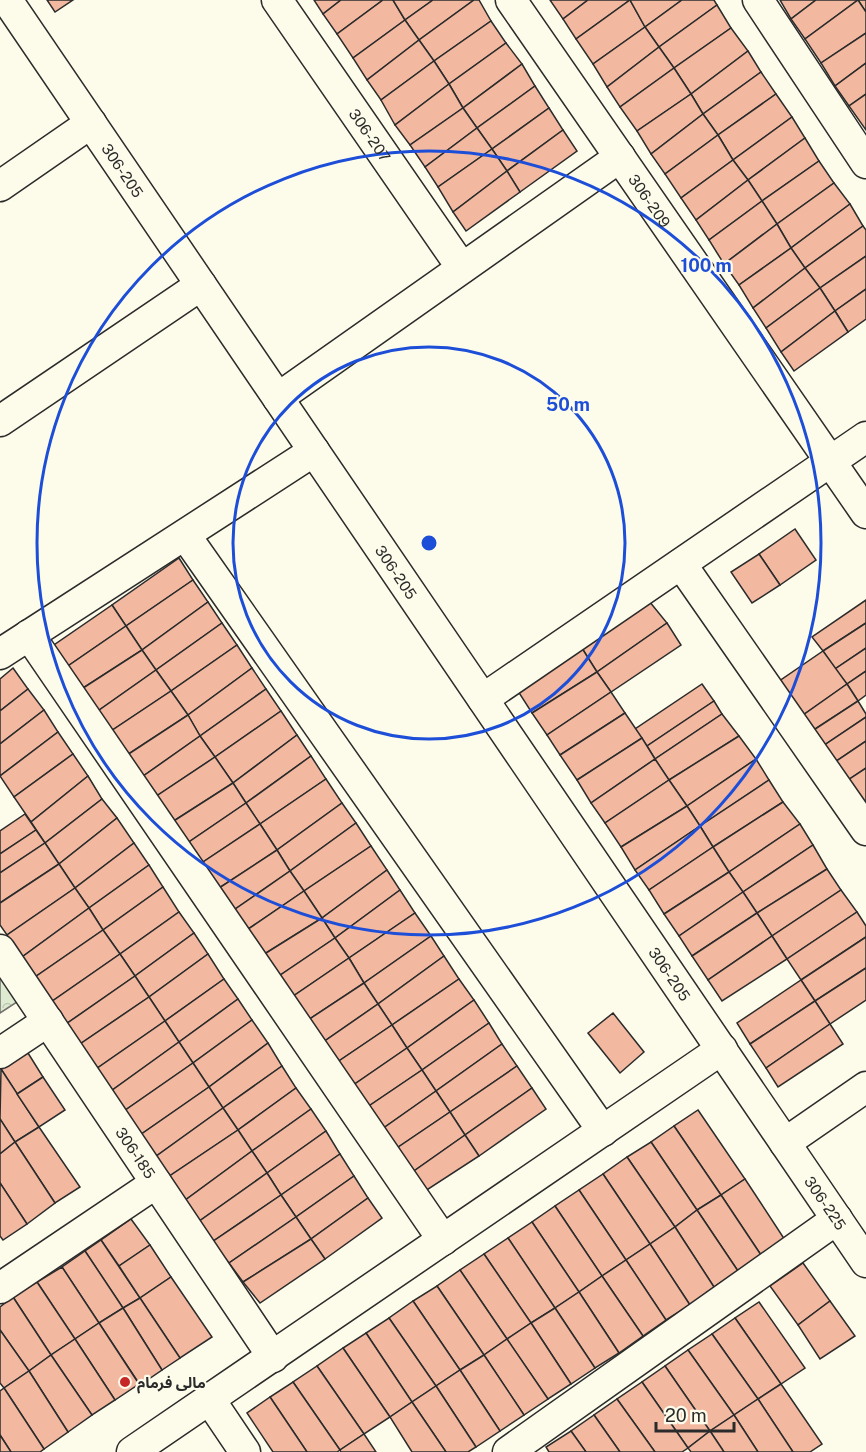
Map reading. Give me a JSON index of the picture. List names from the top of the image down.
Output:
{
  "streets": {
    "street": [
      "306-207",
      "306-205",
      "306-209",
      "306-185",
      "306-225"
    ]
  },
  "crossings": [
    ["306-205", "306-225"]
  ],
  "places": ["مالى فرمام"],
  "scale_bar": "20 m",
  "rings": ["100 m", "50 m"]
}
